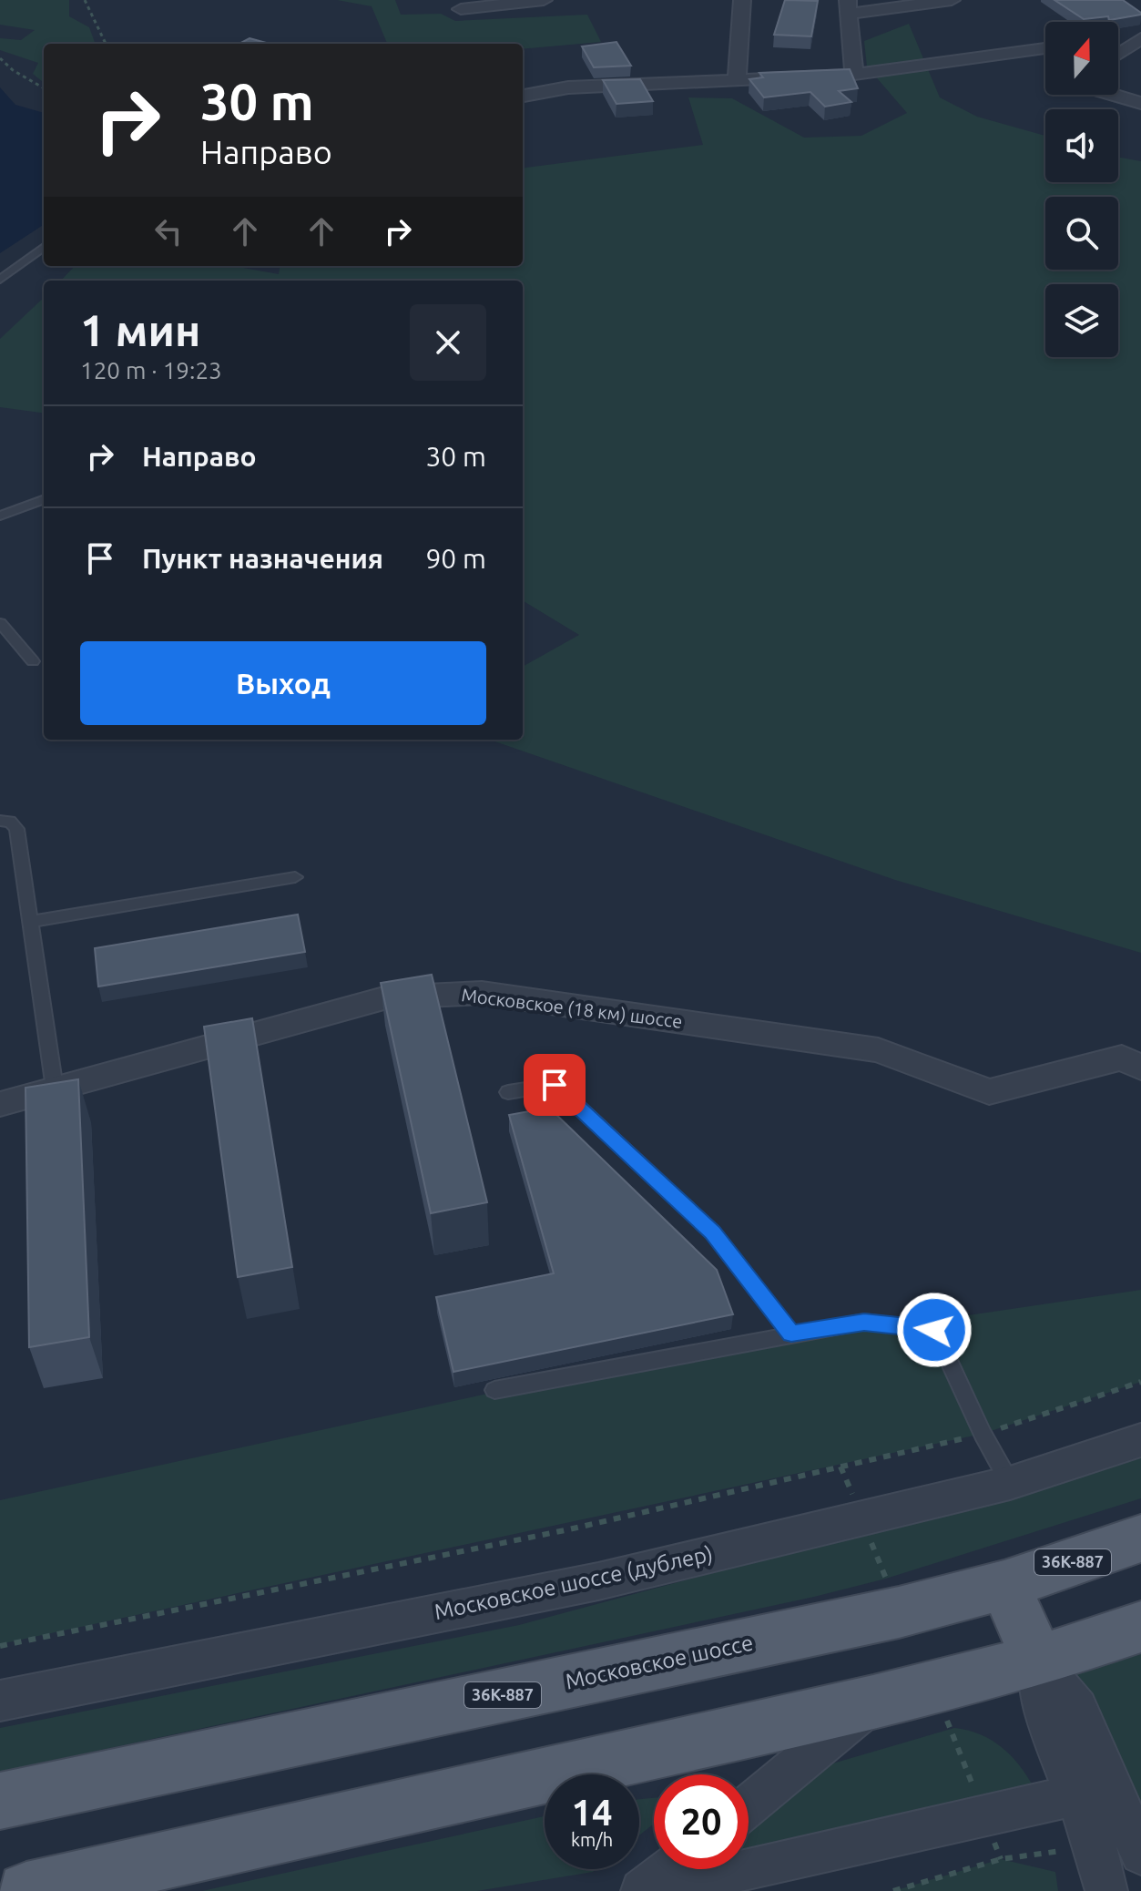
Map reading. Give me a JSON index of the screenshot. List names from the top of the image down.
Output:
{
  "streets": {
    "main road": ["36К-887", "Московское шоссе"],
    "street": ["Московское (18 км) шоссе", "Московское шоссе (дублер)"]
  },
  "north": "top",
  "page": {
    "turn": ["30 m", "Направо"],
    "heading": ["1 мин", "120 m · 19:23"],
    "list": [
      {
        "name": "Направо",
        "value": "30 m"
      },
      {
        "name": "Пункт назначения",
        "value": "90 m"
      }
    ],
    "buttons": "Выход",
    "speed": "14 km/h",
    "limit": "20"
  }
}
